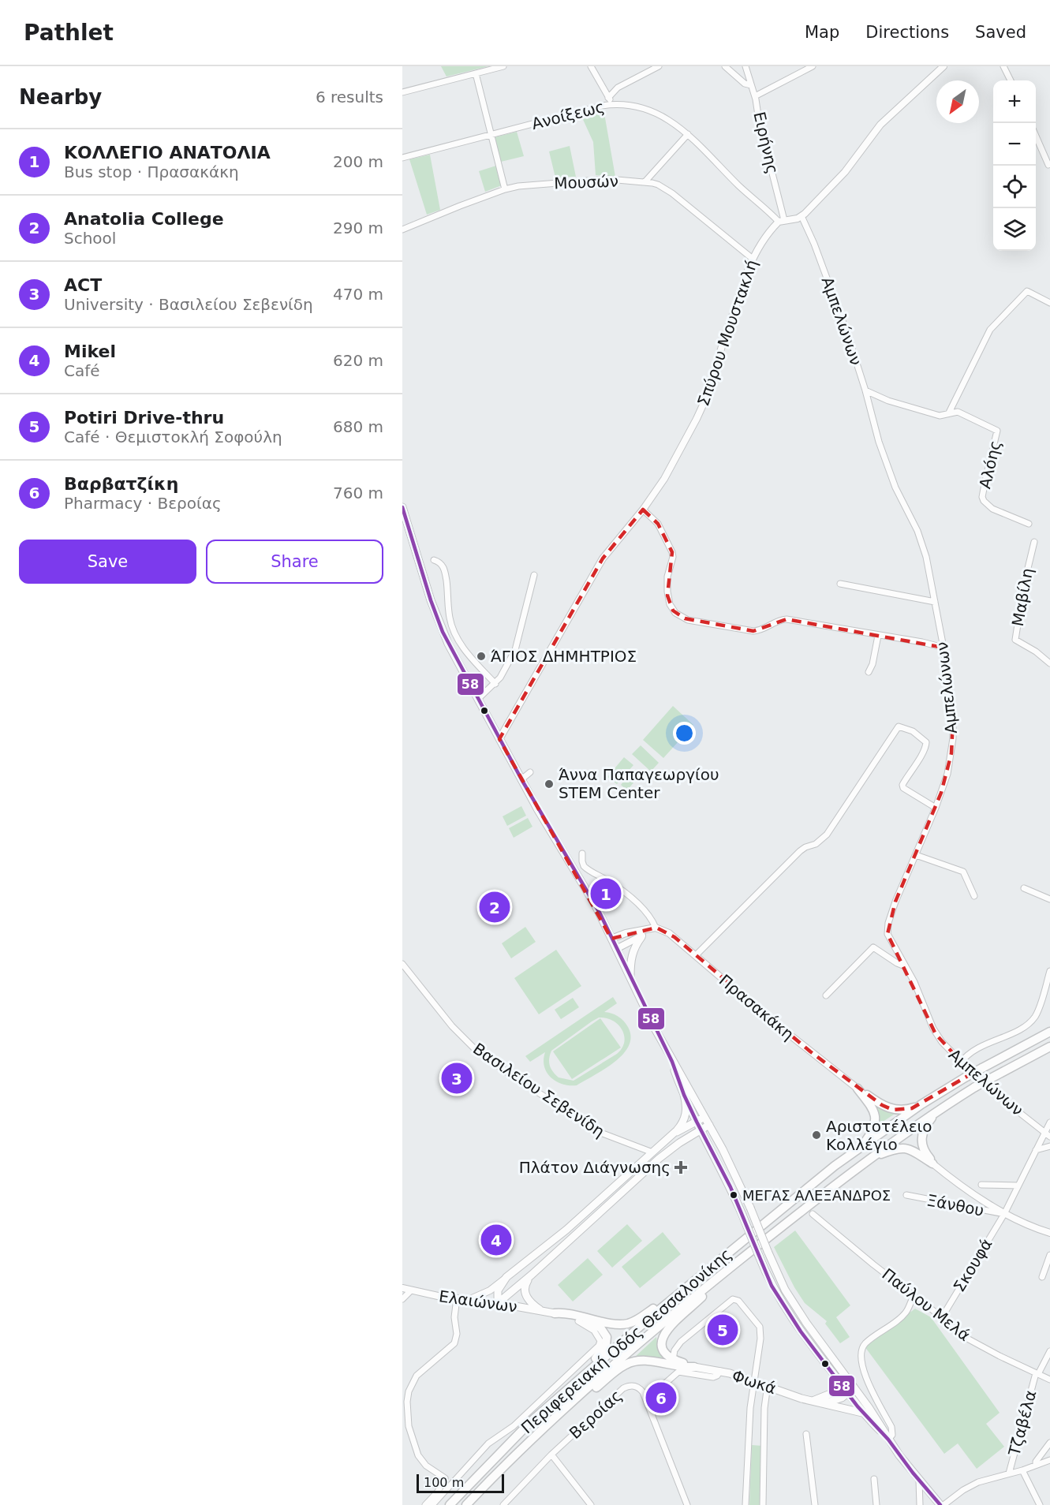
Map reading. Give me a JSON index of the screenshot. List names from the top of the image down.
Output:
{
  "streets": {
    "highway": ["Περιφερειακή Οδός Θεσσαλονίκης"],
    "main road": ["Ελαιώνων", "Φωκά"],
    "street": [
      "Ανοίξεως",
      "Ειρήνης",
      "Μουσών",
      "Αμπελώνων",
      "Σπύρου Μουστακλή",
      "Αλόης",
      "Μαβίλη",
      "Πρασακάκη",
      "Βασιλείου Σεβενίδη",
      "Ξάνθου",
      "Σκουφά",
      "Παύλου Μελά",
      "Βεροίας",
      "Τζαβέλα"
    ]
  },
  "crossings": [
    ["Ανοίξεως", "Ειρήνης"],
    ["Ανοίξεως", "Σπύρου Μουστακλή"],
    ["Ειρήνης", "Σπύρου Μουστακλή"],
    ["Μουσών", "Σπύρου Μουστακλή"],
    ["Αμπελώνων", "Αλόης"],
    ["Αμπελώνων", "Σκουφά"],
    ["Ξάνθου", "Σκουφά"],
    ["Σκουφά", "Παύλου Μελά"],
    ["Παύλου Μελά", "Τζαβέλα"],
    ["Φωκά", "Βεροίας"]
  ],
  "places": {
    "other": [
      "ΆΓΙΟΣ ΔΗΜΗΤΡΙΟΣ",
      "Άννα Παπαγεωργίου STEM Center",
      "Αριστοτέλειο Κολλέγιο",
      "ΜΕΓΑΣ ΑΛΕΞΑΝΔΡΟΣ"
    ],
    "health": ["Πλάτον Διάγνωσης"]
  },
  "lines": ["transit line 58"],
  "scale_bar": "100 m",
  "north": "bottom left",
  "page": {
    "header": "Pathlet",
    "nav": ["Map", "Directions", "Saved"],
    "heading": ["Nearby", "6 results"],
    "map_buttons": ["+", "−"],
    "list": [
      {
        "mark": "1",
        "name": "ΚΟΛΛΕΓΙΟ ΑΝΑΤΟΛΙΑ",
        "note": "Bus stop · Πρασακάκη",
        "value": "200 m"
      },
      {
        "mark": "2",
        "name": "Anatolia College",
        "note": "School",
        "value": "290 m"
      },
      {
        "mark": "3",
        "name": "ACT",
        "note": "University · Βασιλείου Σεβενίδη",
        "value": "470 m"
      },
      {
        "mark": "4",
        "name": "Mikel",
        "note": "Café",
        "value": "620 m"
      },
      {
        "mark": "5",
        "name": "Potiri Drive-thru",
        "note": "Café · Θεμιστοκλή Σοφούλη",
        "value": "680 m"
      },
      {
        "mark": "6",
        "name": "Βαρβατζίκη",
        "note": "Pharmacy · Βεροίας",
        "value": "760 m"
      }
    ],
    "buttons": ["Save", "Share"],
    "pins": [
      "1",
      "2",
      "3",
      "4",
      "5",
      "6"
    ],
    "scale": "100 m"
  }
}
